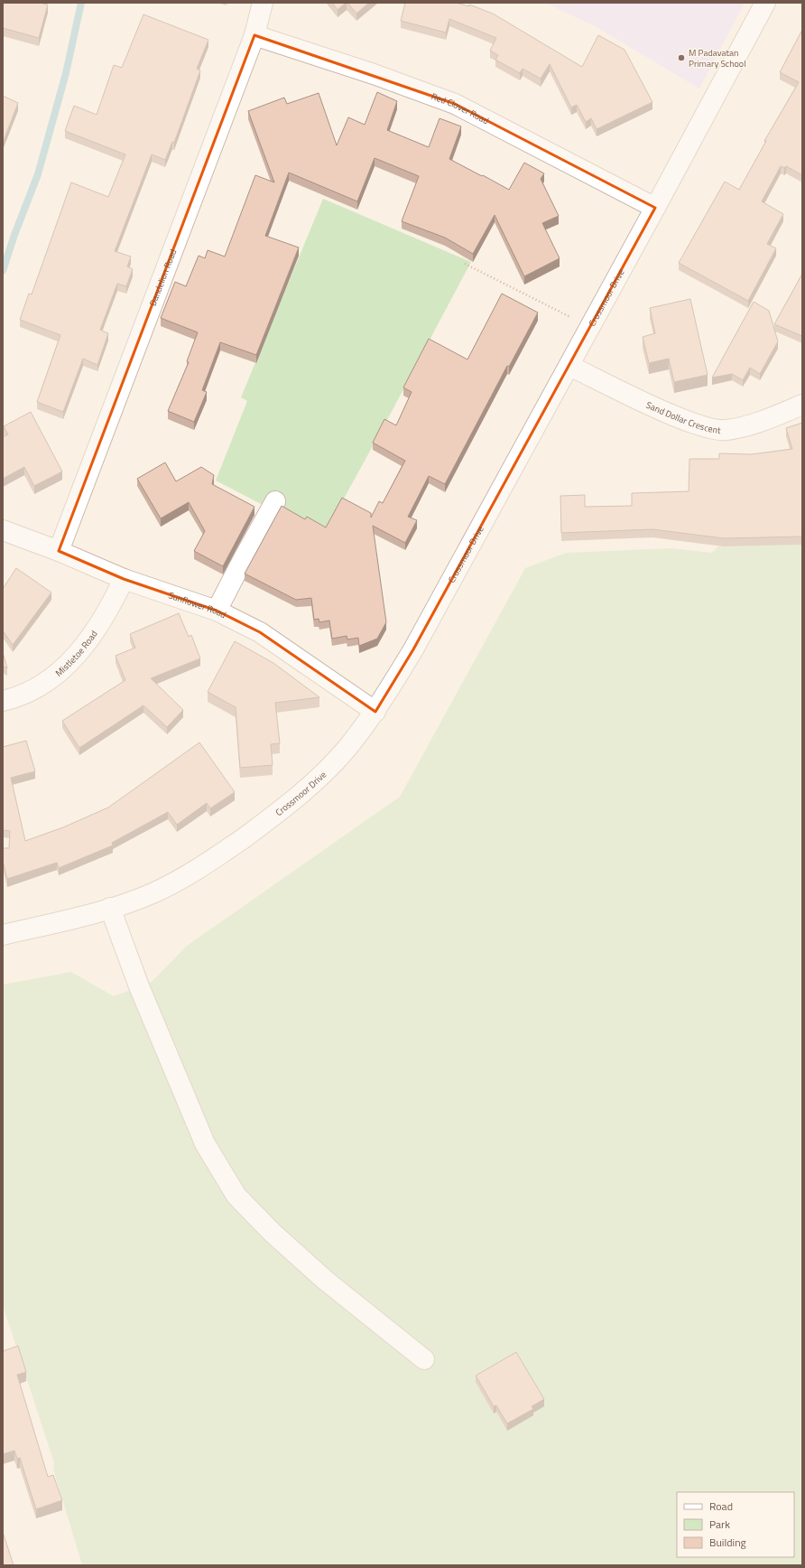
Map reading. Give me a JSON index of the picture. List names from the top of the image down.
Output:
{
  "streets": {
    "street": [
      "Red Clover Road",
      "Dandelion Road",
      "Crossmoor Drive",
      "Sand Dollar Crescent",
      "Sunflower Road",
      "Mistletoe Road"
    ]
  },
  "crossings": [
    ["Red Clover Road", "Dandelion Road"],
    ["Red Clover Road", "Crossmoor Drive"],
    ["Dandelion Road", "Sunflower Road"],
    ["Crossmoor Drive", "Sand Dollar Crescent"],
    ["Crossmoor Drive", "Sunflower Road"],
    ["Sunflower Road", "Mistletoe Road"]
  ],
  "places": ["M Padavatan Primary School"],
  "legend": ["Road", "Park", "Building"]
}
